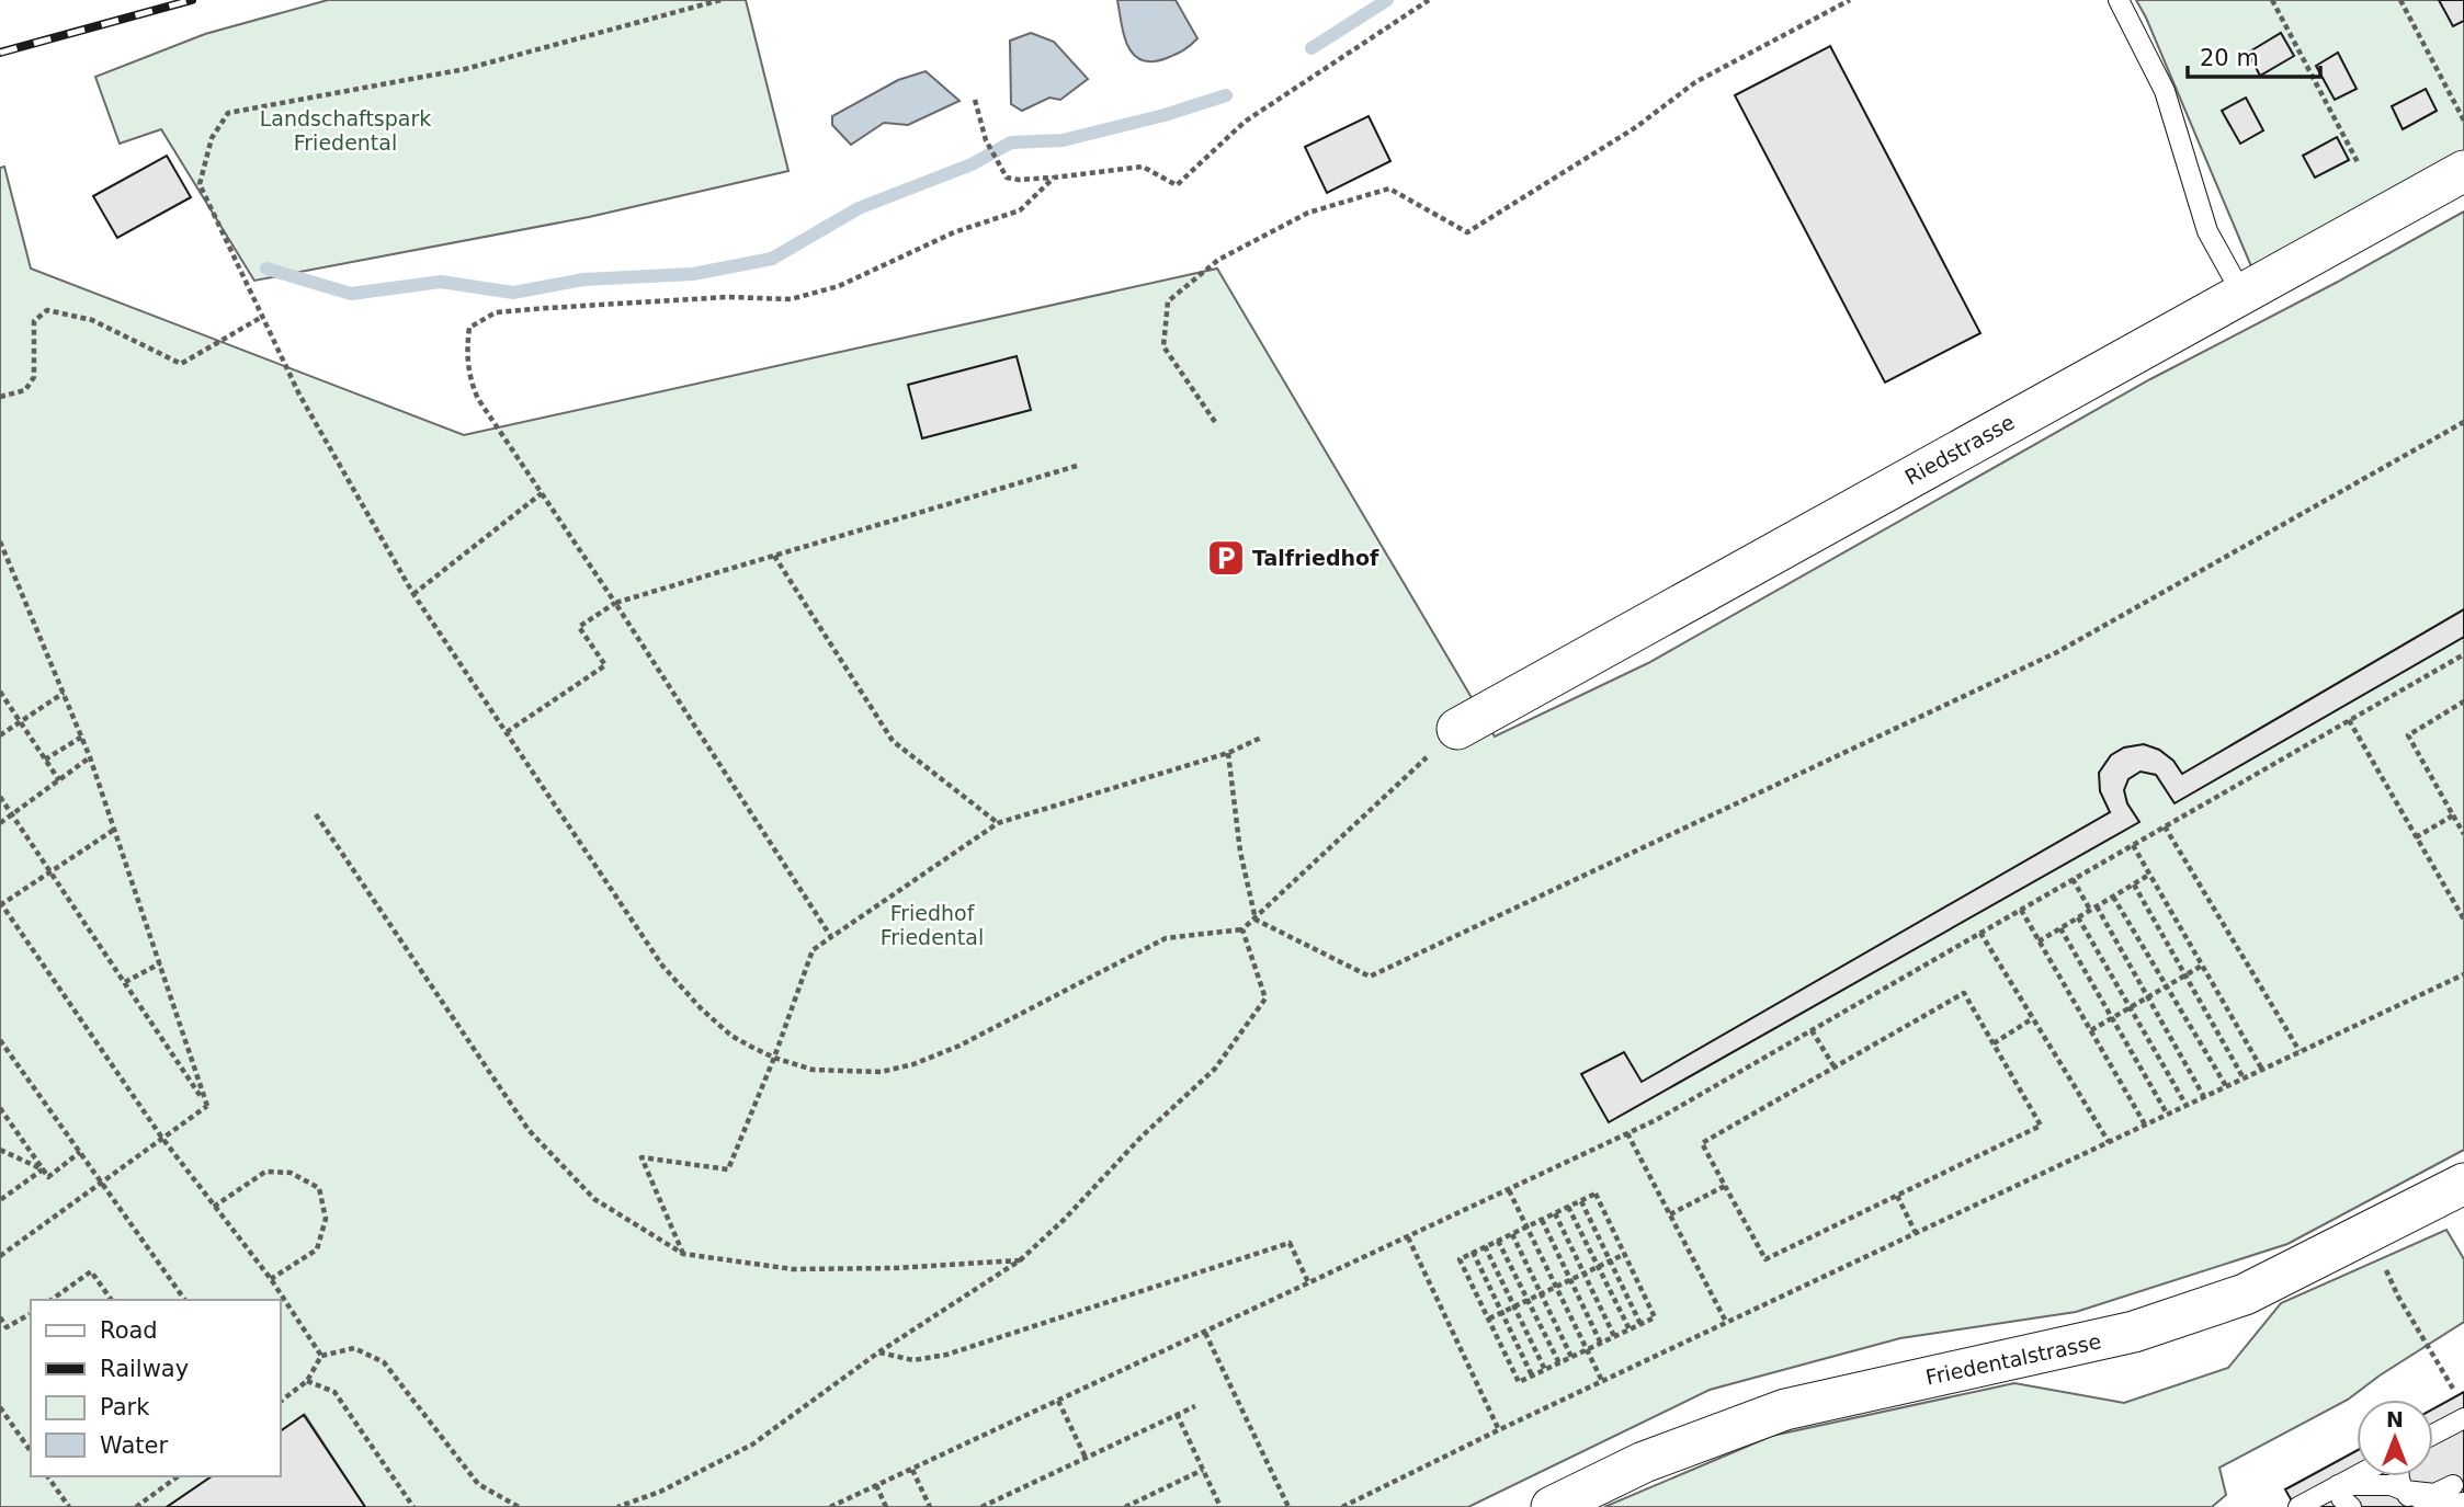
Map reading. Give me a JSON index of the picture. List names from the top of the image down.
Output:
{
  "streets": {
    "street": ["Riedstrasse", "Friedentalstrasse"]
  },
  "parks": ["Landschaftspark Friedental", "Friedhof Friedental"],
  "places": {
    "parking": ["Talfriedhof"]
  },
  "legend": [
    "Road",
    "Railway",
    "Park",
    "Water"
  ],
  "scale_bar": "20 m",
  "north": "top"
}
